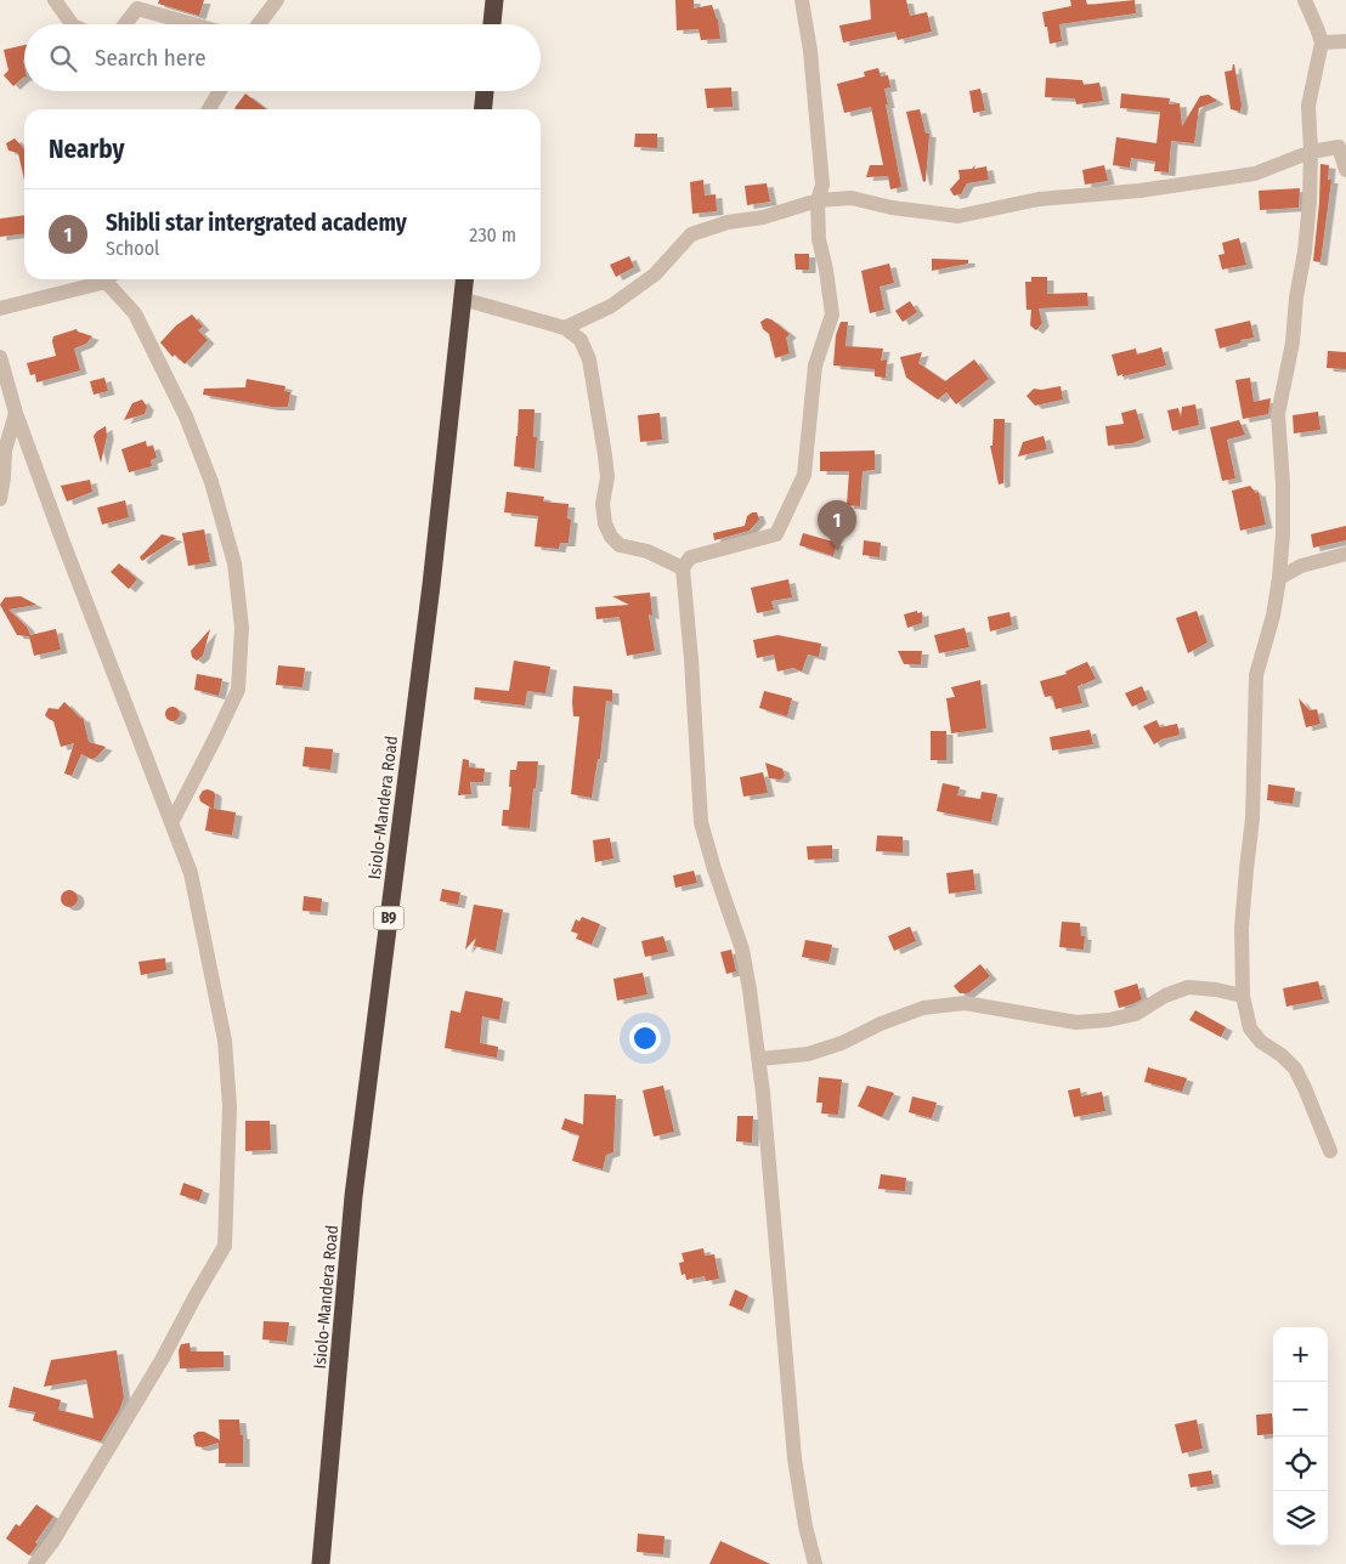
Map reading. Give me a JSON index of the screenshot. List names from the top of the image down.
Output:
{
  "streets": {
    "highway": ["Isiolo-Mandera Road", "B9"]
  },
  "page": {
    "search": "Search here",
    "heading": "Nearby",
    "list": [
      {
        "mark": "1",
        "name": "Shibli star intergrated academy",
        "note": "School",
        "value": "230 m"
      }
    ],
    "pins": "1",
    "map_buttons": ["+", "−"]
  }
}
